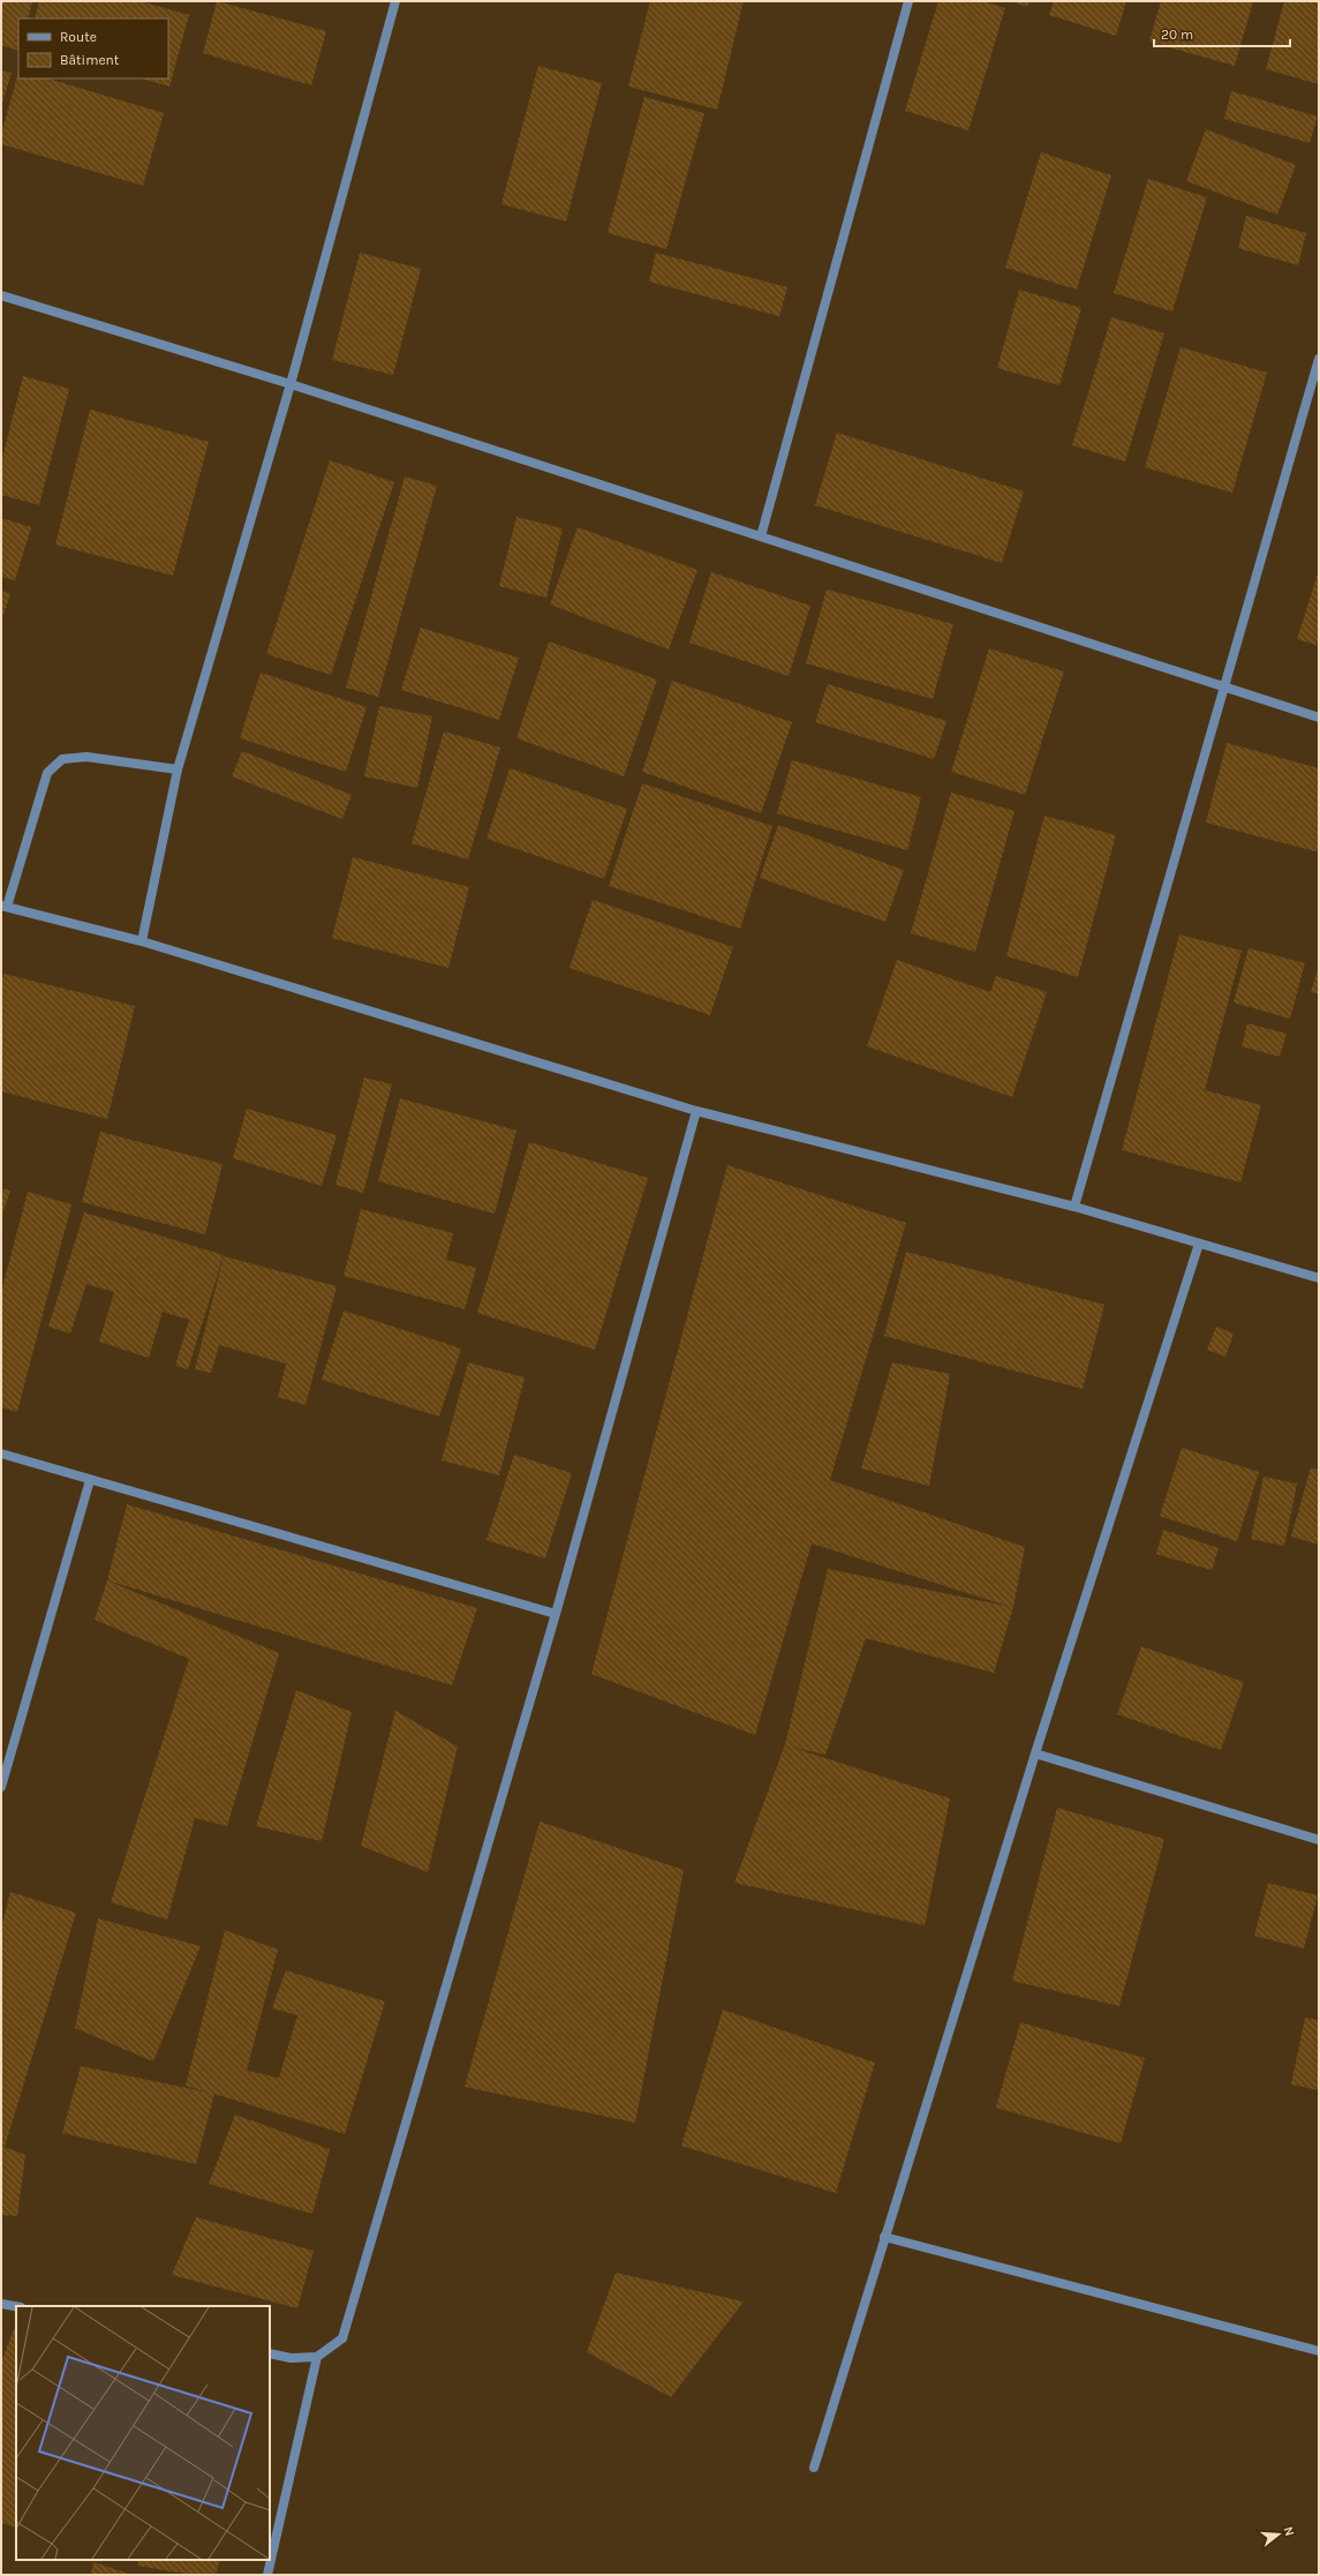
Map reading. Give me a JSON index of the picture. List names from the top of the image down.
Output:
{
  "legend": ["Route", "Bâtiment"],
  "scale_bar": "20 m",
  "north": "right"
}
